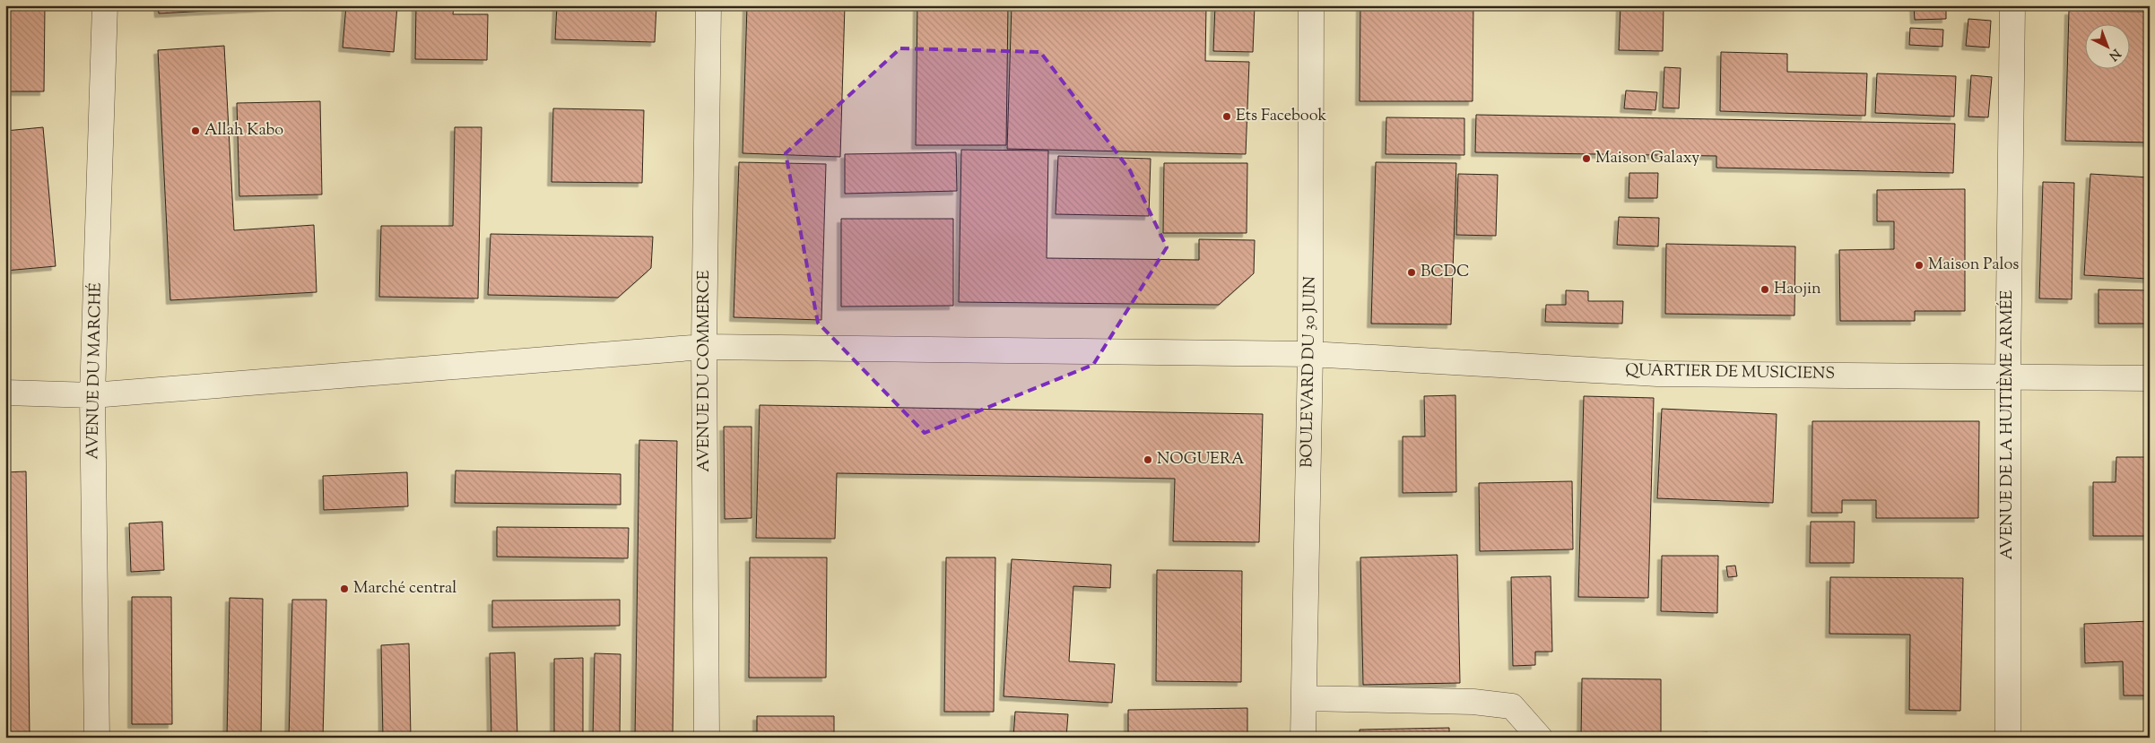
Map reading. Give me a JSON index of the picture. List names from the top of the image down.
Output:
{
  "streets": {
    "street": [
      "AVENUE DU MARCHÉ",
      "AVENUE DU COMMERCE",
      "BOULEVARD DU 30 JUIN",
      "QUARTIER DE MUSICIENS",
      "AVENUE DE LA HUITIÈME ARMÉE"
    ]
  },
  "crossings": [
    ["AVENUE DU MARCHÉ", "QUARTIER DE MUSICIENS"],
    ["AVENUE DU COMMERCE", "QUARTIER DE MUSICIENS"],
    ["BOULEVARD DU 30 JUIN", "QUARTIER DE MUSICIENS"],
    ["QUARTIER DE MUSICIENS", "AVENUE DE LA HUITIÈME ARMÉE"]
  ],
  "places": [
    "Ets Facebook",
    "Allah Kabo",
    "Maison Galaxy",
    "Maison Palos",
    "BCDC",
    "Haojin",
    "NOGUERA",
    "Marché central"
  ],
  "north": "bottom right"
}
